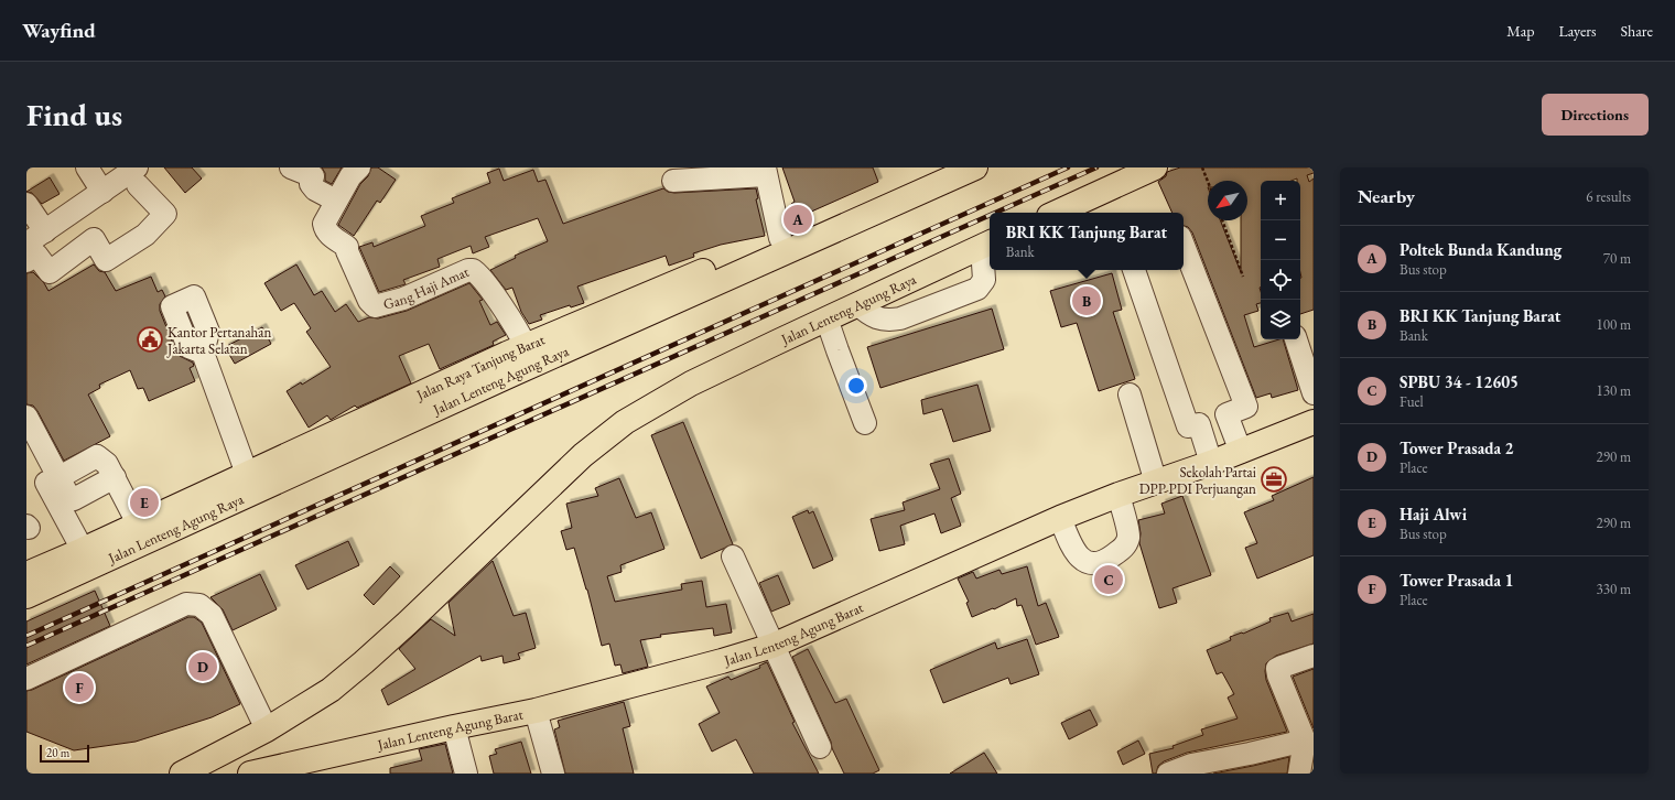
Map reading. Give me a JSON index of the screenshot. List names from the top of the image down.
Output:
{
  "streets": {
    "main road": ["Jalan Lenteng Agung Raya", "Jalan Raya Tanjung Barat", "Jalan Lenteng Agung Barat"],
    "street": ["Gang Haji Amat"]
  },
  "crossings": [
    ["Gang Haji Amat", "Jalan Lenteng Agung Raya"],
    ["Gang Haji Amat", "Jalan Raya Tanjung Barat"],
    ["Jalan Lenteng Agung Raya", "Jalan Raya Tanjung Barat"]
  ],
  "places": {
    "public building": ["Kantor Pertanahan Jakarta Selatan"],
    "office": ["Sekolah Partai DPP PDI Perjuangan"]
  },
  "scale_bar": "20 m",
  "north": "bottom left",
  "page": {
    "header": "Wayfind",
    "nav": ["Map", "Layers", "Share"],
    "buttons": "Directions",
    "title": "Find us",
    "heading": ["Nearby", "6 results"],
    "map_buttons": ["+", "−"],
    "pins": [
      "A",
      "B",
      "E",
      "C",
      "D",
      "F"
    ],
    "popup": ["BRI KK Tanjung Barat", "Bank"],
    "list": [
      {
        "mark": "A",
        "name": "Poltek Bunda Kandung",
        "note": "Bus stop",
        "value": "70 m"
      },
      {
        "mark": "B",
        "name": "BRI KK Tanjung Barat",
        "note": "Bank",
        "value": "100 m"
      },
      {
        "mark": "C",
        "name": "SPBU 34 - 12605",
        "note": "Fuel",
        "value": "130 m"
      },
      {
        "mark": "D",
        "name": "Tower Prasada 2",
        "note": "Place",
        "value": "290 m"
      },
      {
        "mark": "E",
        "name": "Haji Alwi",
        "note": "Bus stop",
        "value": "290 m"
      },
      {
        "mark": "F",
        "name": "Tower Prasada 1",
        "note": "Place",
        "value": "330 m"
      }
    ],
    "scale": "20 m"
  }
}
